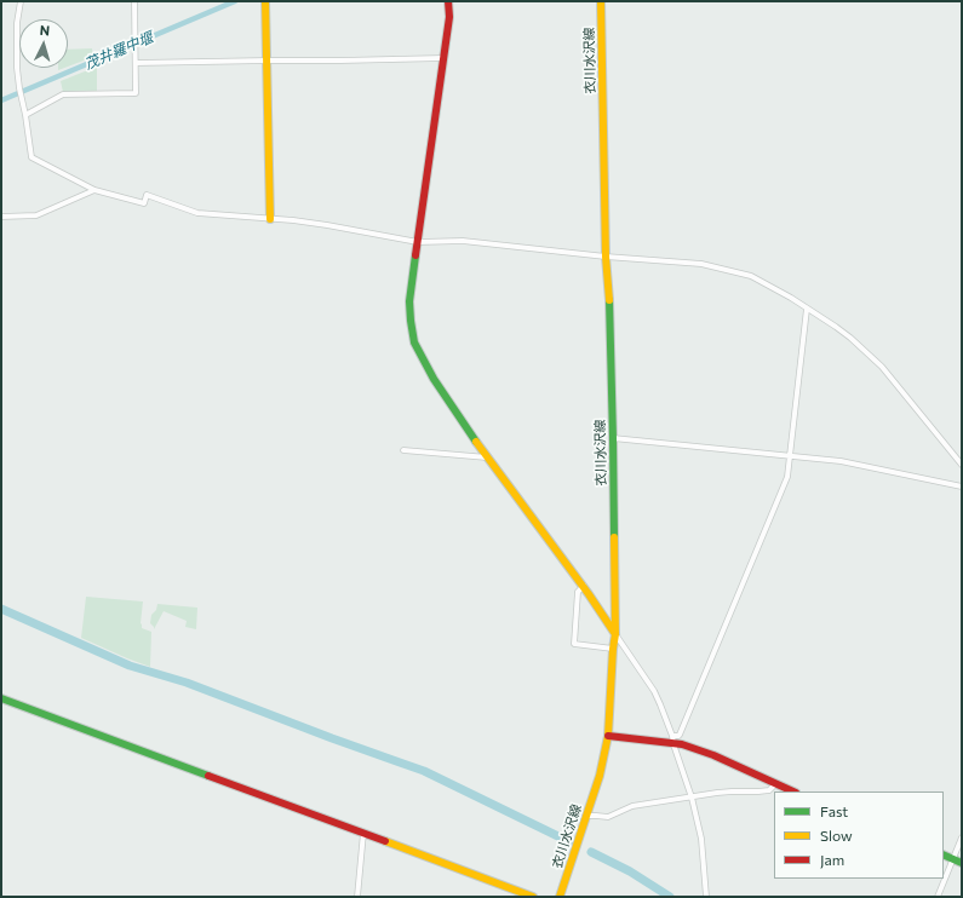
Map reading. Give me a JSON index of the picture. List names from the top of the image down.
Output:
{
  "streets": {
    "street": ["衣川水沢線"]
  },
  "water": ["茂井羅中堰"],
  "legend": ["Fast", "Slow", "Jam"],
  "north": "top"
}
